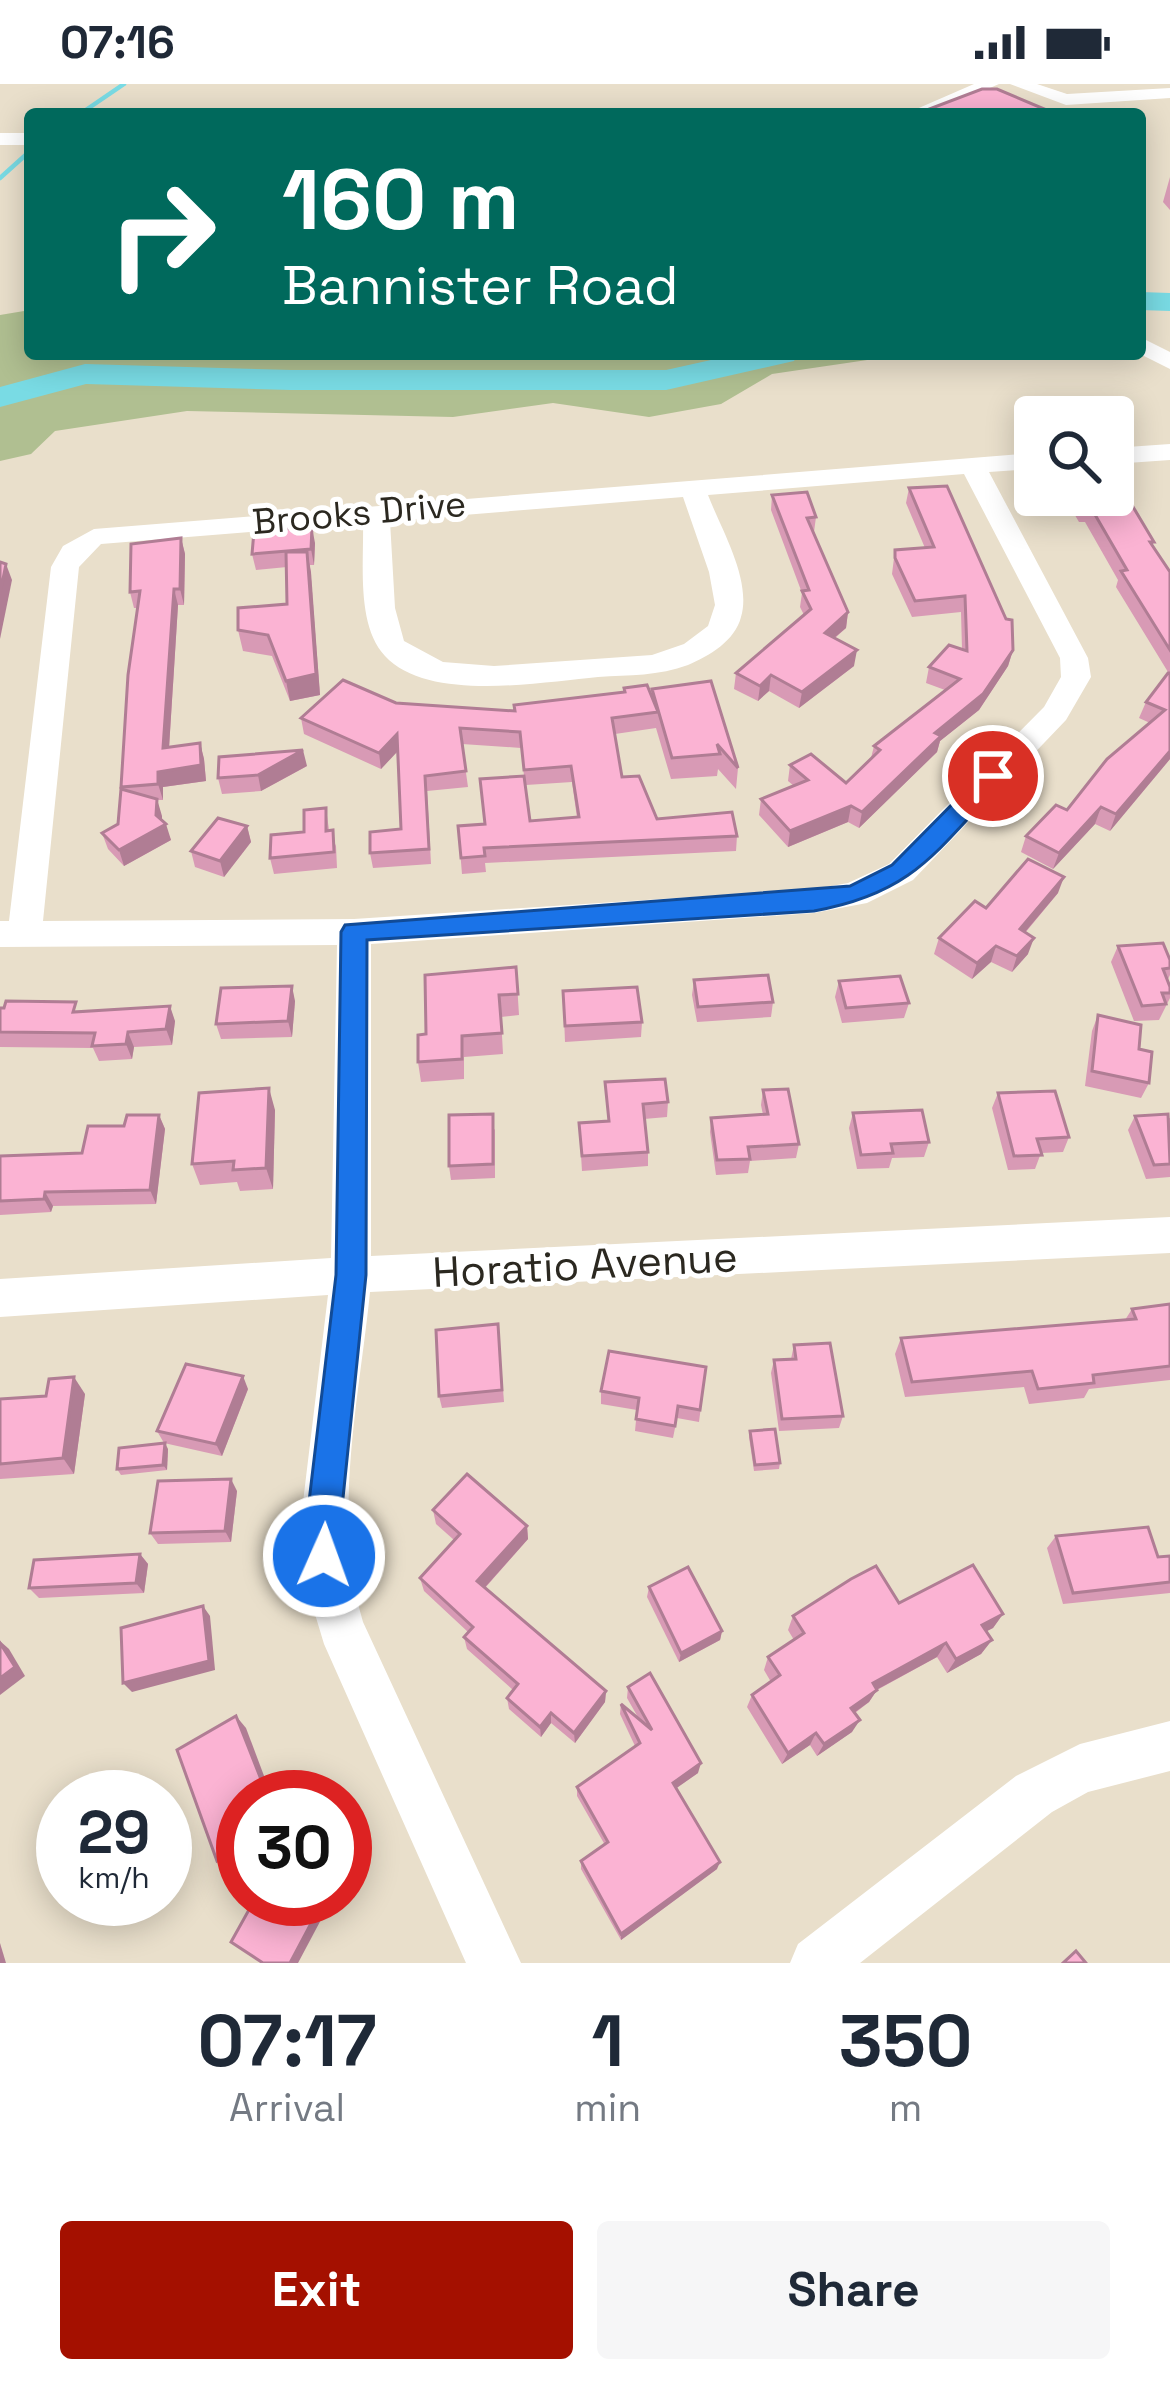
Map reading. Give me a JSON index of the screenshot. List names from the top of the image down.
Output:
{
  "streets": {
    "street": ["Brooks Drive", "Horatio Avenue"]
  },
  "page": {
    "status": "07:16",
    "turn": ["160 m", "Bannister Road"],
    "speed": "29 km/h",
    "limit": "30",
    "eta": [
      "07:17",
      "Arrival",
      "1",
      "min",
      "350",
      "m"
    ],
    "buttons": ["Exit", "Share"]
  }
}
